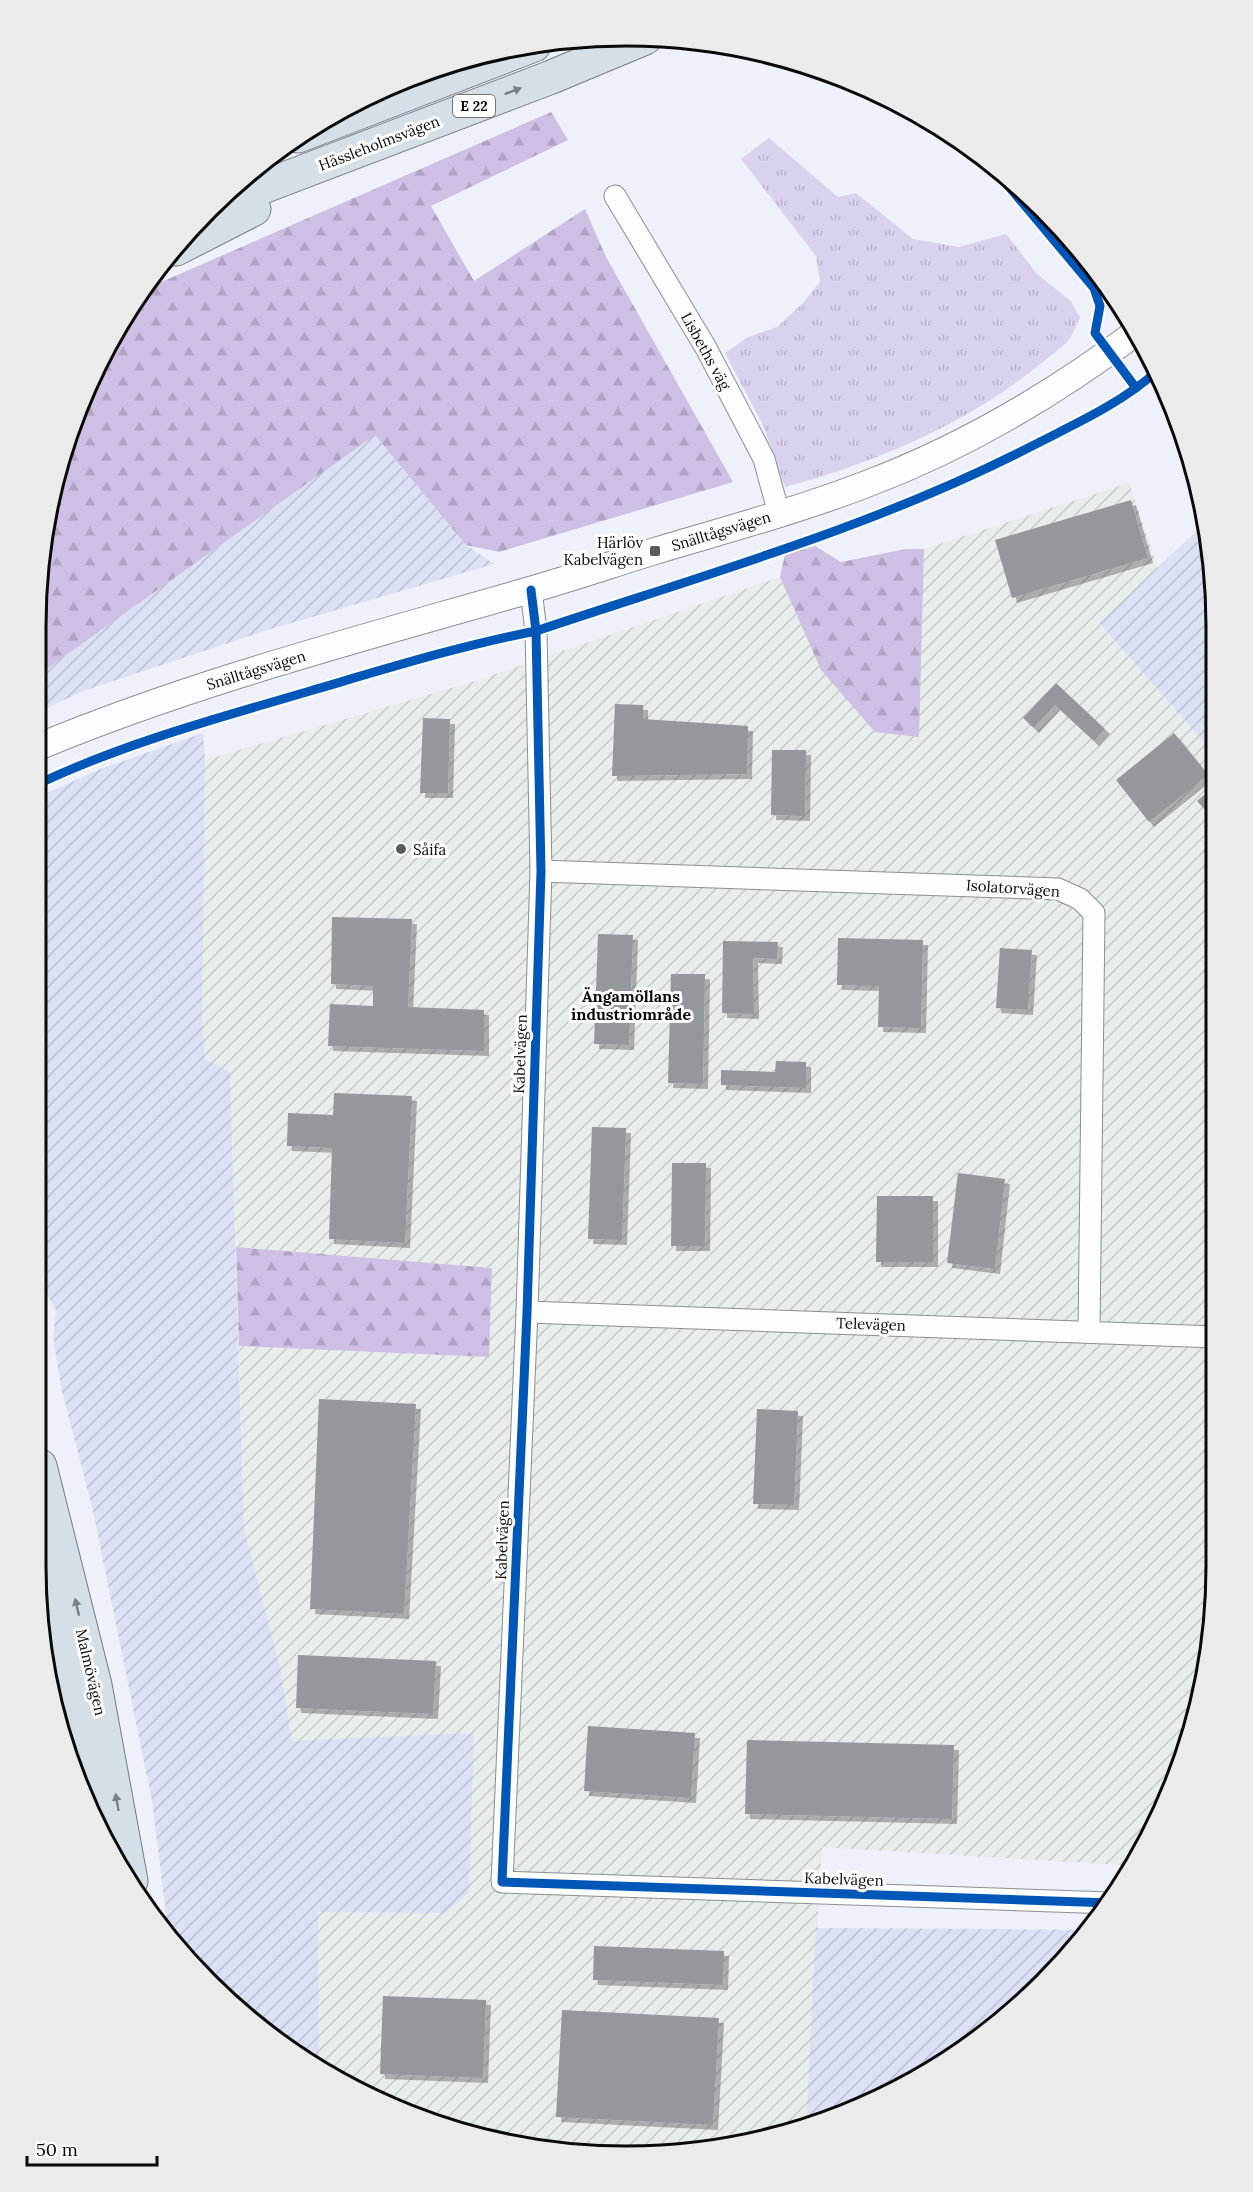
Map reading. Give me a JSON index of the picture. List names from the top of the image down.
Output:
{
  "streets": {
    "highway": ["E 22", "Hässleholmsvägen", "Malmövägen"],
    "street": [
      "Lisbeths väg",
      "Snälltågsvägen",
      "Isolatorvägen",
      "Kabelvägen",
      "Televägen"
    ]
  },
  "crossings": [
    ["E 22", "Hässleholmsvägen"],
    ["Lisbeths väg", "Snälltågsvägen"],
    ["Snälltågsvägen", "Kabelvägen"],
    ["Isolatorvägen", "Kabelvägen"],
    ["Isolatorvägen", "Televägen"],
    ["Kabelvägen", "Televägen"]
  ],
  "districts": ["Ängamöllans industriområde"],
  "places": {
    "transit": ["Härlöv Kabelvägen"],
    "other": ["Såifa"]
  },
  "scale_bar": "50 m"
}
